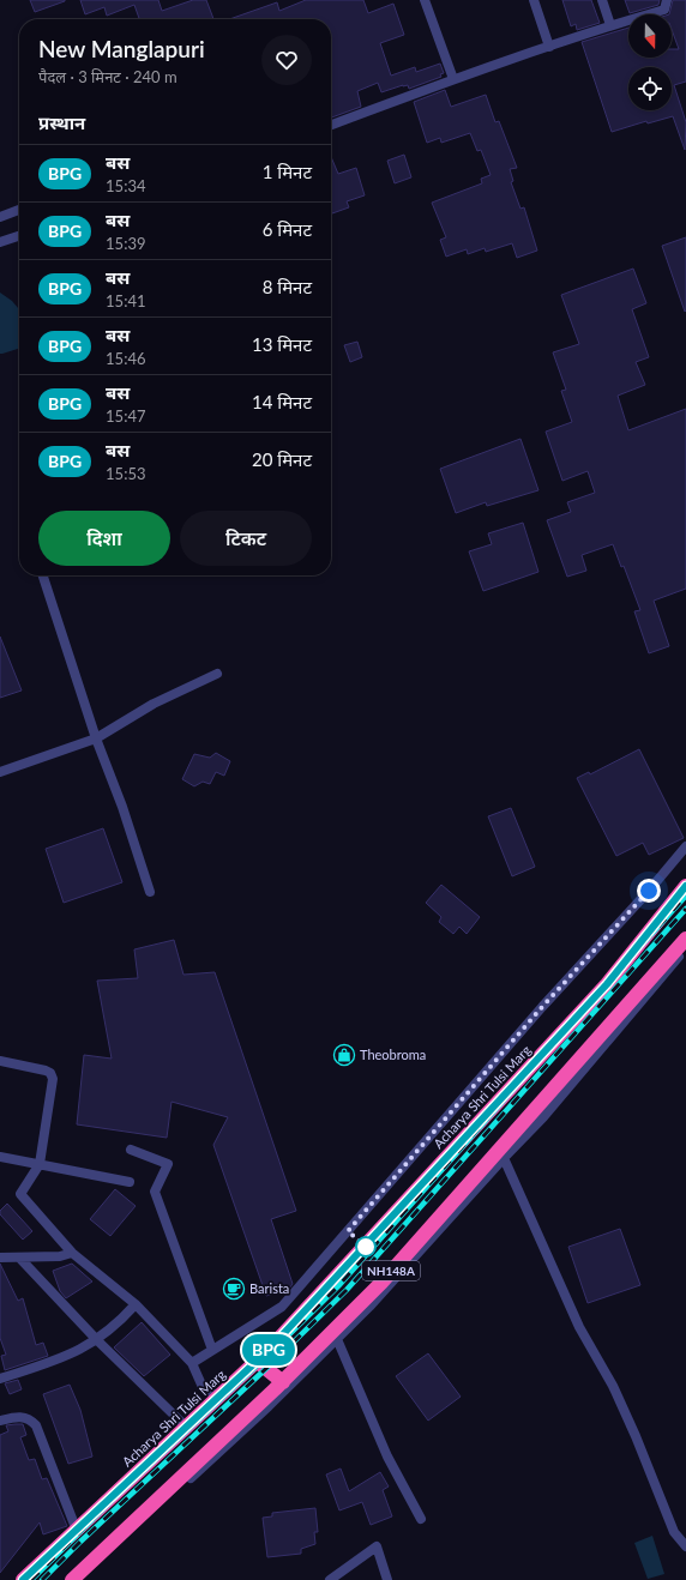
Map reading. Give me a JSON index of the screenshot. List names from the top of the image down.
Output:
{
  "streets": {
    "highway": ["Acharya Shri Tulsi Marg", "NH148A"]
  },
  "places": {
    "shop": ["Theobroma"],
    "cafe": ["Barista"]
  },
  "lines": ["bus line BPG"],
  "north": "bottom",
  "page": {
    "on_map": "BPG",
    "heading": [
      ["New Manglapuri", "पैदल · 3 मिनट · 240 m"],
      "प्रस्थान"
    ],
    "list": [
      {
        "mark": "BPG",
        "name": "बस",
        "note": "15:34",
        "value": "1 मिनट"
      },
      {
        "mark": "BPG",
        "name": "बस",
        "note": "15:39",
        "value": "6 मिनट"
      },
      {
        "mark": "BPG",
        "name": "बस",
        "note": "15:41",
        "value": "8 मिनट"
      },
      {
        "mark": "BPG",
        "name": "बस",
        "note": "15:46",
        "value": "13 मिनट"
      },
      {
        "mark": "BPG",
        "name": "बस",
        "note": "15:47",
        "value": "14 मिनट"
      },
      {
        "mark": "BPG",
        "name": "बस",
        "note": "15:53",
        "value": "20 मिनट"
      }
    ],
    "buttons": ["दिशा", "टिकट"]
  }
}
